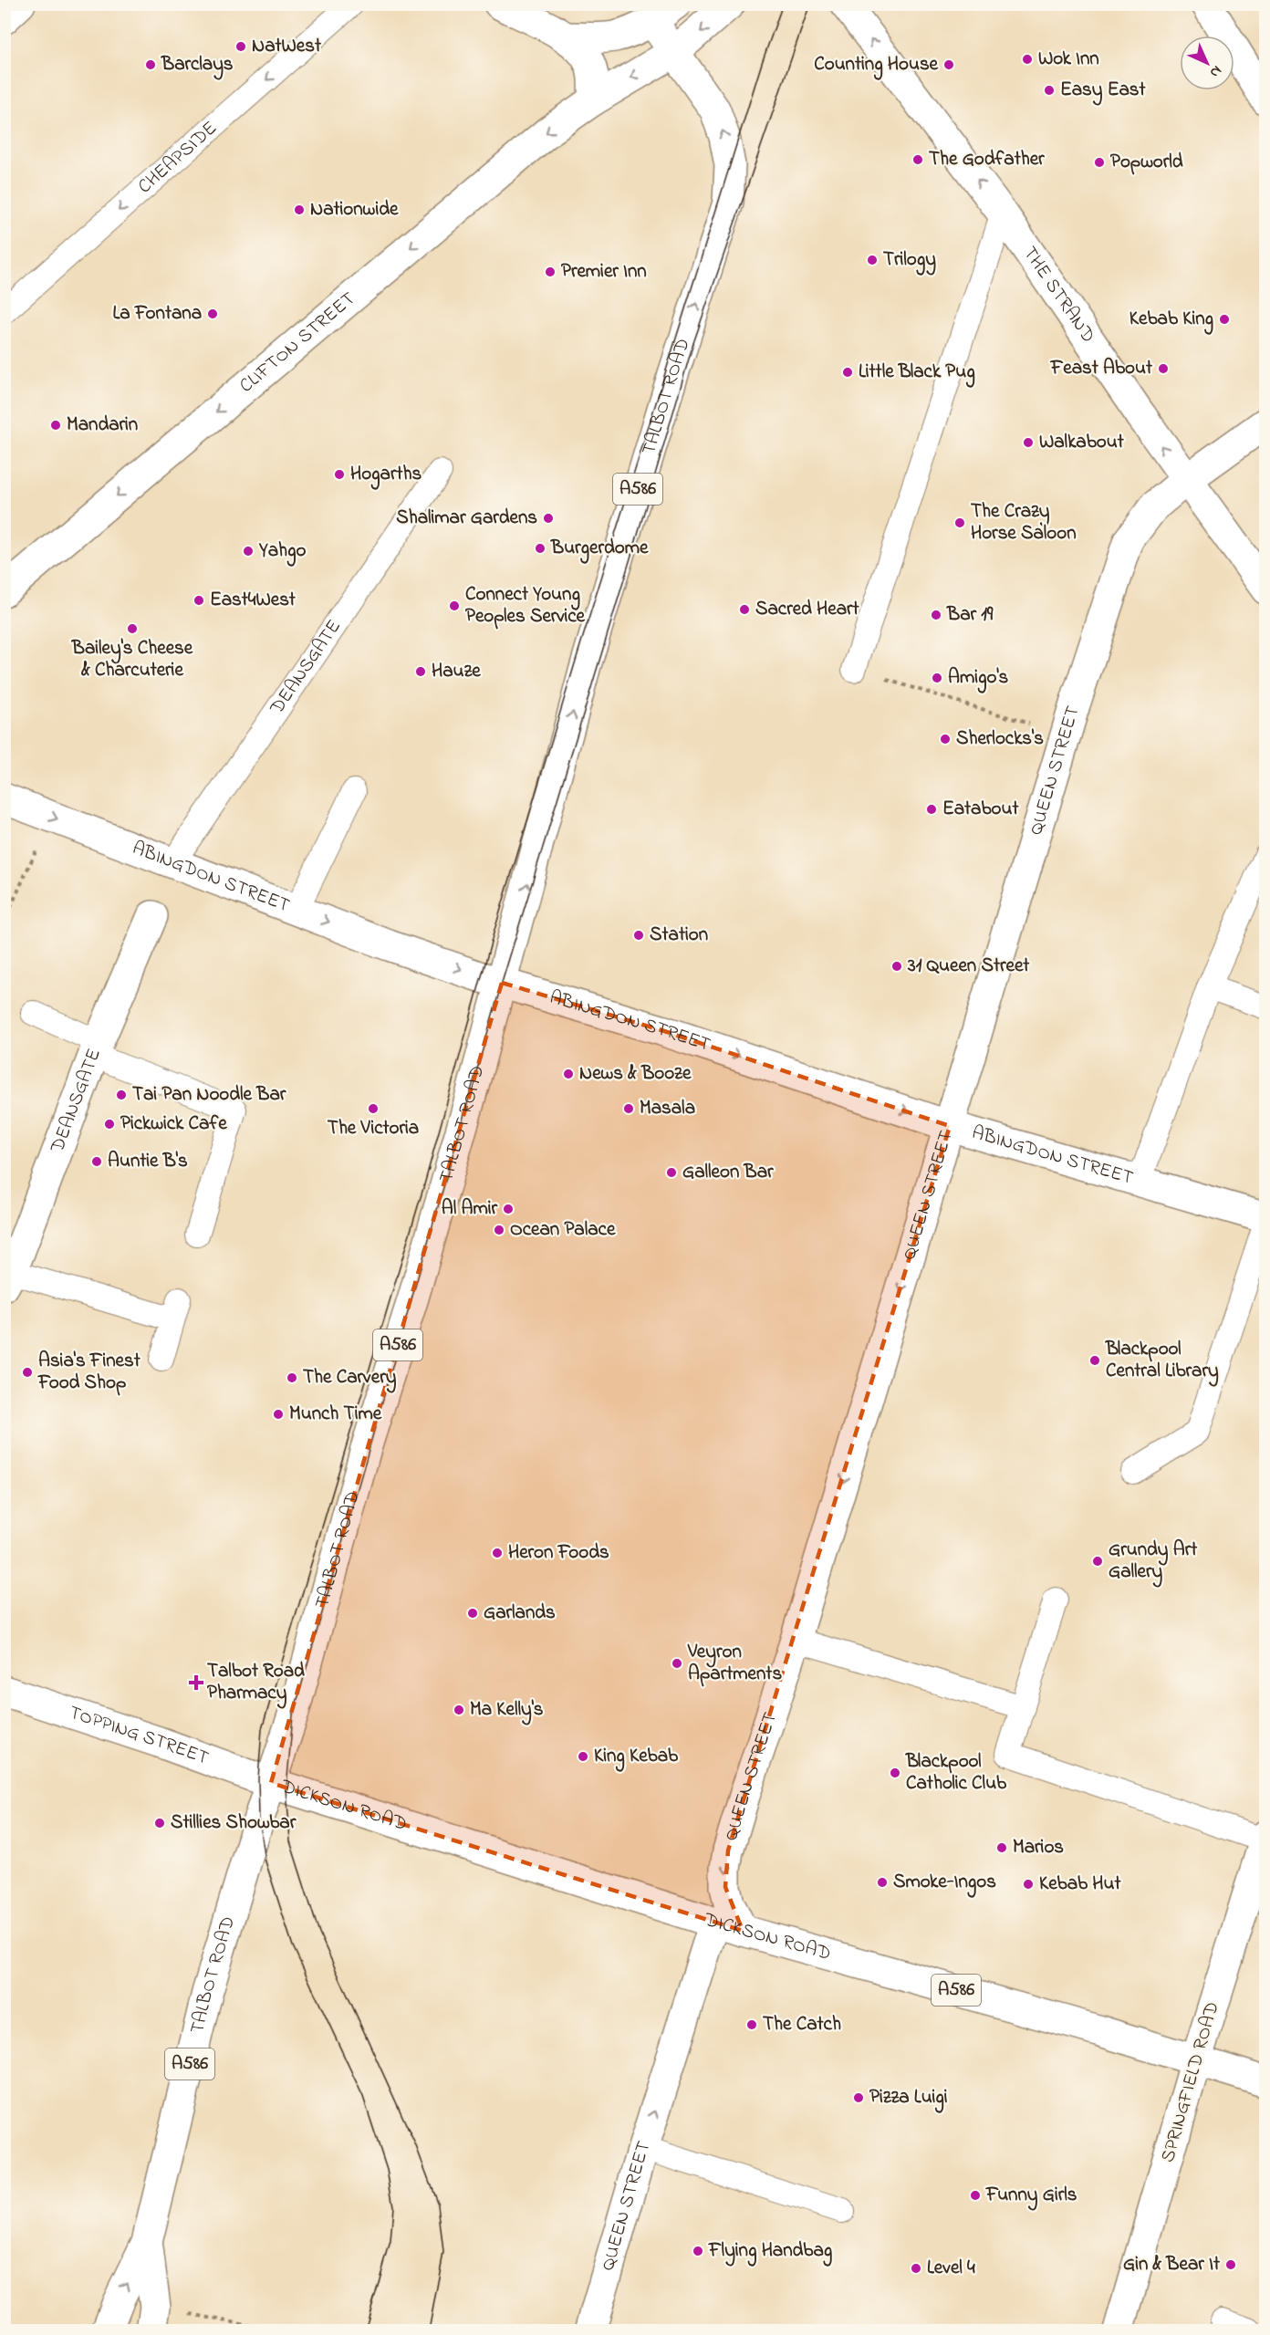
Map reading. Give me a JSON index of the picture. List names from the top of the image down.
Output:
{
  "streets": {
    "street": [
      "THE STRAND",
      "CLIFTON STREET",
      "TALBOT ROAD",
      "A586",
      "DEANSGATE",
      "QUEEN STREET",
      "ABINGDON STREET",
      "TOPPING STREET",
      "DICKSON ROAD",
      "SPRINGFIELD ROAD"
    ],
    "lane": ["CHEAPSIDE"]
  },
  "crossings": [
    ["THE STRAND", "QUEEN STREET"],
    ["CLIFTON STREET", "TALBOT ROAD"],
    ["TALBOT ROAD", "ABINGDON STREET"],
    ["TALBOT ROAD", "TOPPING STREET"],
    ["TALBOT ROAD", "DICKSON ROAD"],
    ["DEANSGATE", "ABINGDON STREET"],
    ["QUEEN STREET", "ABINGDON STREET"],
    ["QUEEN STREET", "DICKSON ROAD"],
    ["TOPPING STREET", "DICKSON ROAD"],
    ["DICKSON ROAD", "SPRINGFIELD ROAD"]
  ],
  "one_way": [
    "CHEAPSIDE",
    "THE STRAND",
    "CLIFTON STREET",
    "TALBOT ROAD",
    "ABINGDON STREET"
  ],
  "places": {
    "other": [
      "NatWest",
      "Wok Inn",
      "Barclays",
      "Counting House",
      "Easy East",
      "The Godfather",
      "Popworld",
      "Nationwide",
      "Trilogy",
      "Premier Inn",
      "La Fontana",
      "Kebab King",
      "Feast About",
      "Little Black Pug",
      "Mandarin",
      "Walkabout",
      "Hogarths",
      "Shalimar Gardens",
      "The Crazy Horse Saloon",
      "Burgerdome",
      "Yahgo",
      "East4West",
      "Connect Young Peoples Service",
      "Sacred Heart",
      "Bar 19",
      "Bailey's Cheese & Charcuterie",
      "Hauze",
      "Amigo's",
      "Sherlocks's",
      "Eatabout",
      "Station",
      "31 Queen Street",
      "News & Booze",
      "Tai Pan Noodle Bar",
      "The Victoria",
      "Masala",
      "Pickwick Cafe",
      "Auntie B's",
      "Galleon Bar",
      "Al Amir",
      "Ocean Palace",
      "Blackpool Central Library",
      "Asia's Finest Food Shop",
      "The Carvery",
      "Munch Time",
      "Heron Foods",
      "Grundy Art Gallery",
      "Garlands",
      "Veyron Apartments",
      "Ma Kelly's",
      "King Kebab",
      "Blackpool Catholic Club",
      "Stillies Showbar",
      "Marios",
      "Smoke-Ingos",
      "Kebab Hut",
      "The Catch",
      "Pizza Luigi",
      "Funny Girls",
      "Flying Handbag",
      "Gin & Bear It",
      "Level 4"
    ],
    "health": ["Talbot Road Pharmacy"]
  },
  "north": "bottom right"
}
